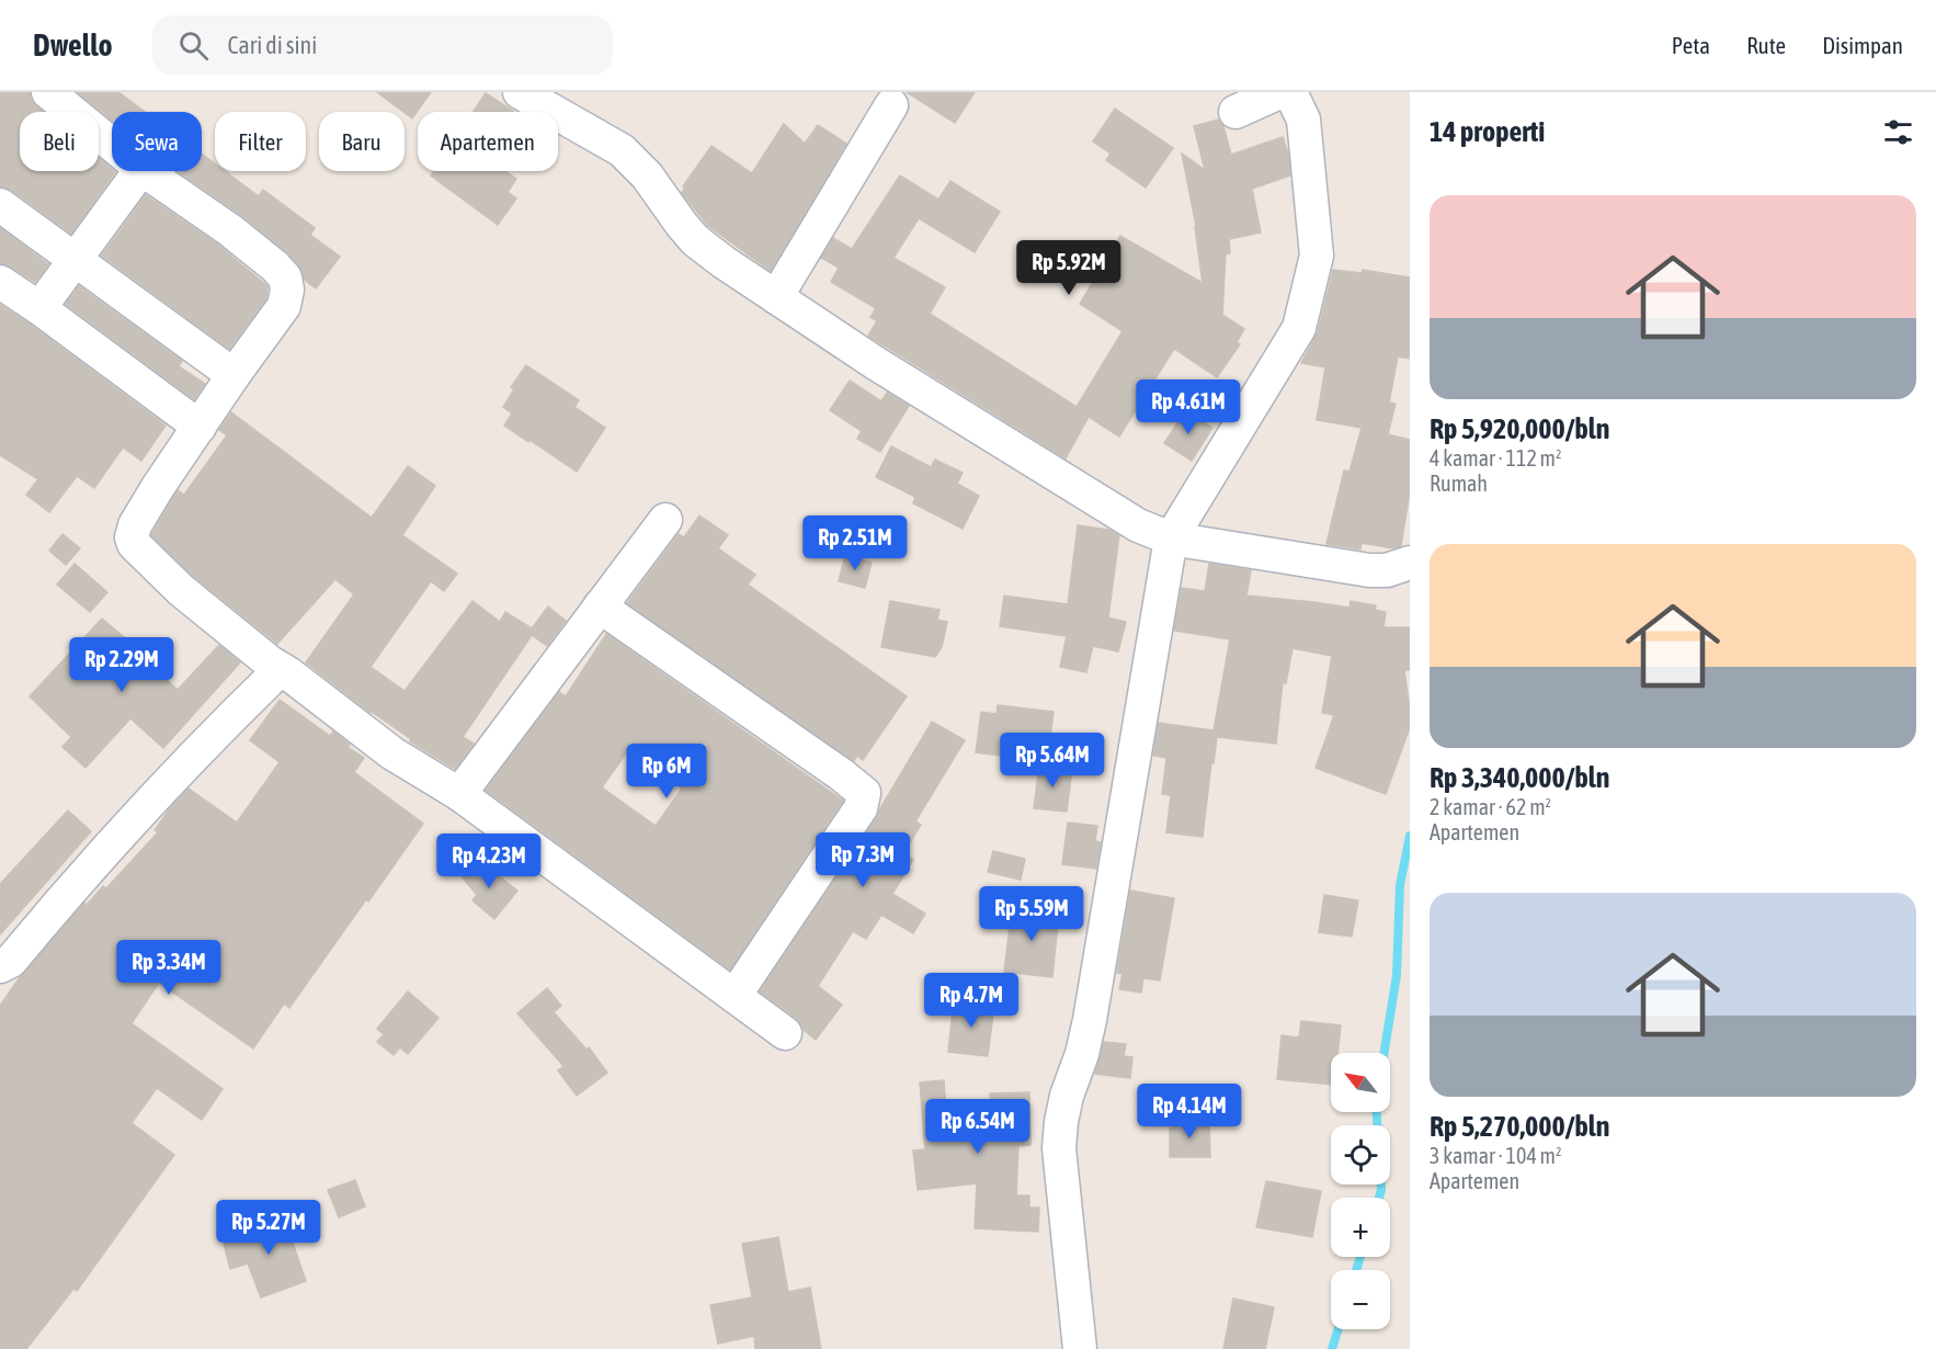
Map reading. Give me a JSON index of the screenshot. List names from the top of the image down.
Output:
{
  "north": "top left",
  "page": {
    "header": "Dwello",
    "search": "Cari di sini",
    "nav": ["Peta", "Rute", "Disimpan"],
    "heading": "14 properti",
    "chip": [
      "Beli",
      "Sewa",
      "Filter",
      "Baru",
      "Apartemen"
    ],
    "list": [
      {
        "name": "Rp 5,920,000/bln",
        "note": "4 kamar · 112 m² · Rumah"
      },
      {
        "name": "Rp 3,340,000/bln",
        "note": "2 kamar · 62 m² · Apartemen"
      },
      {
        "name": "Rp 5,270,000/bln",
        "note": "3 kamar · 104 m² · Apartemen"
      }
    ],
    "price": [
      "Rp 5.92M",
      "Rp 4.61M",
      "Rp 2.51M",
      "Rp 2.29M",
      "Rp 5.64M",
      "Rp 6M",
      "Rp 7.3M",
      "Rp 4.23M",
      "Rp 5.59M",
      "Rp 3.34M",
      "Rp 4.7M",
      "Rp 4.14M",
      "Rp 6.54M",
      "Rp 5.27M"
    ],
    "map_buttons": ["+", "−"]
  }
}
